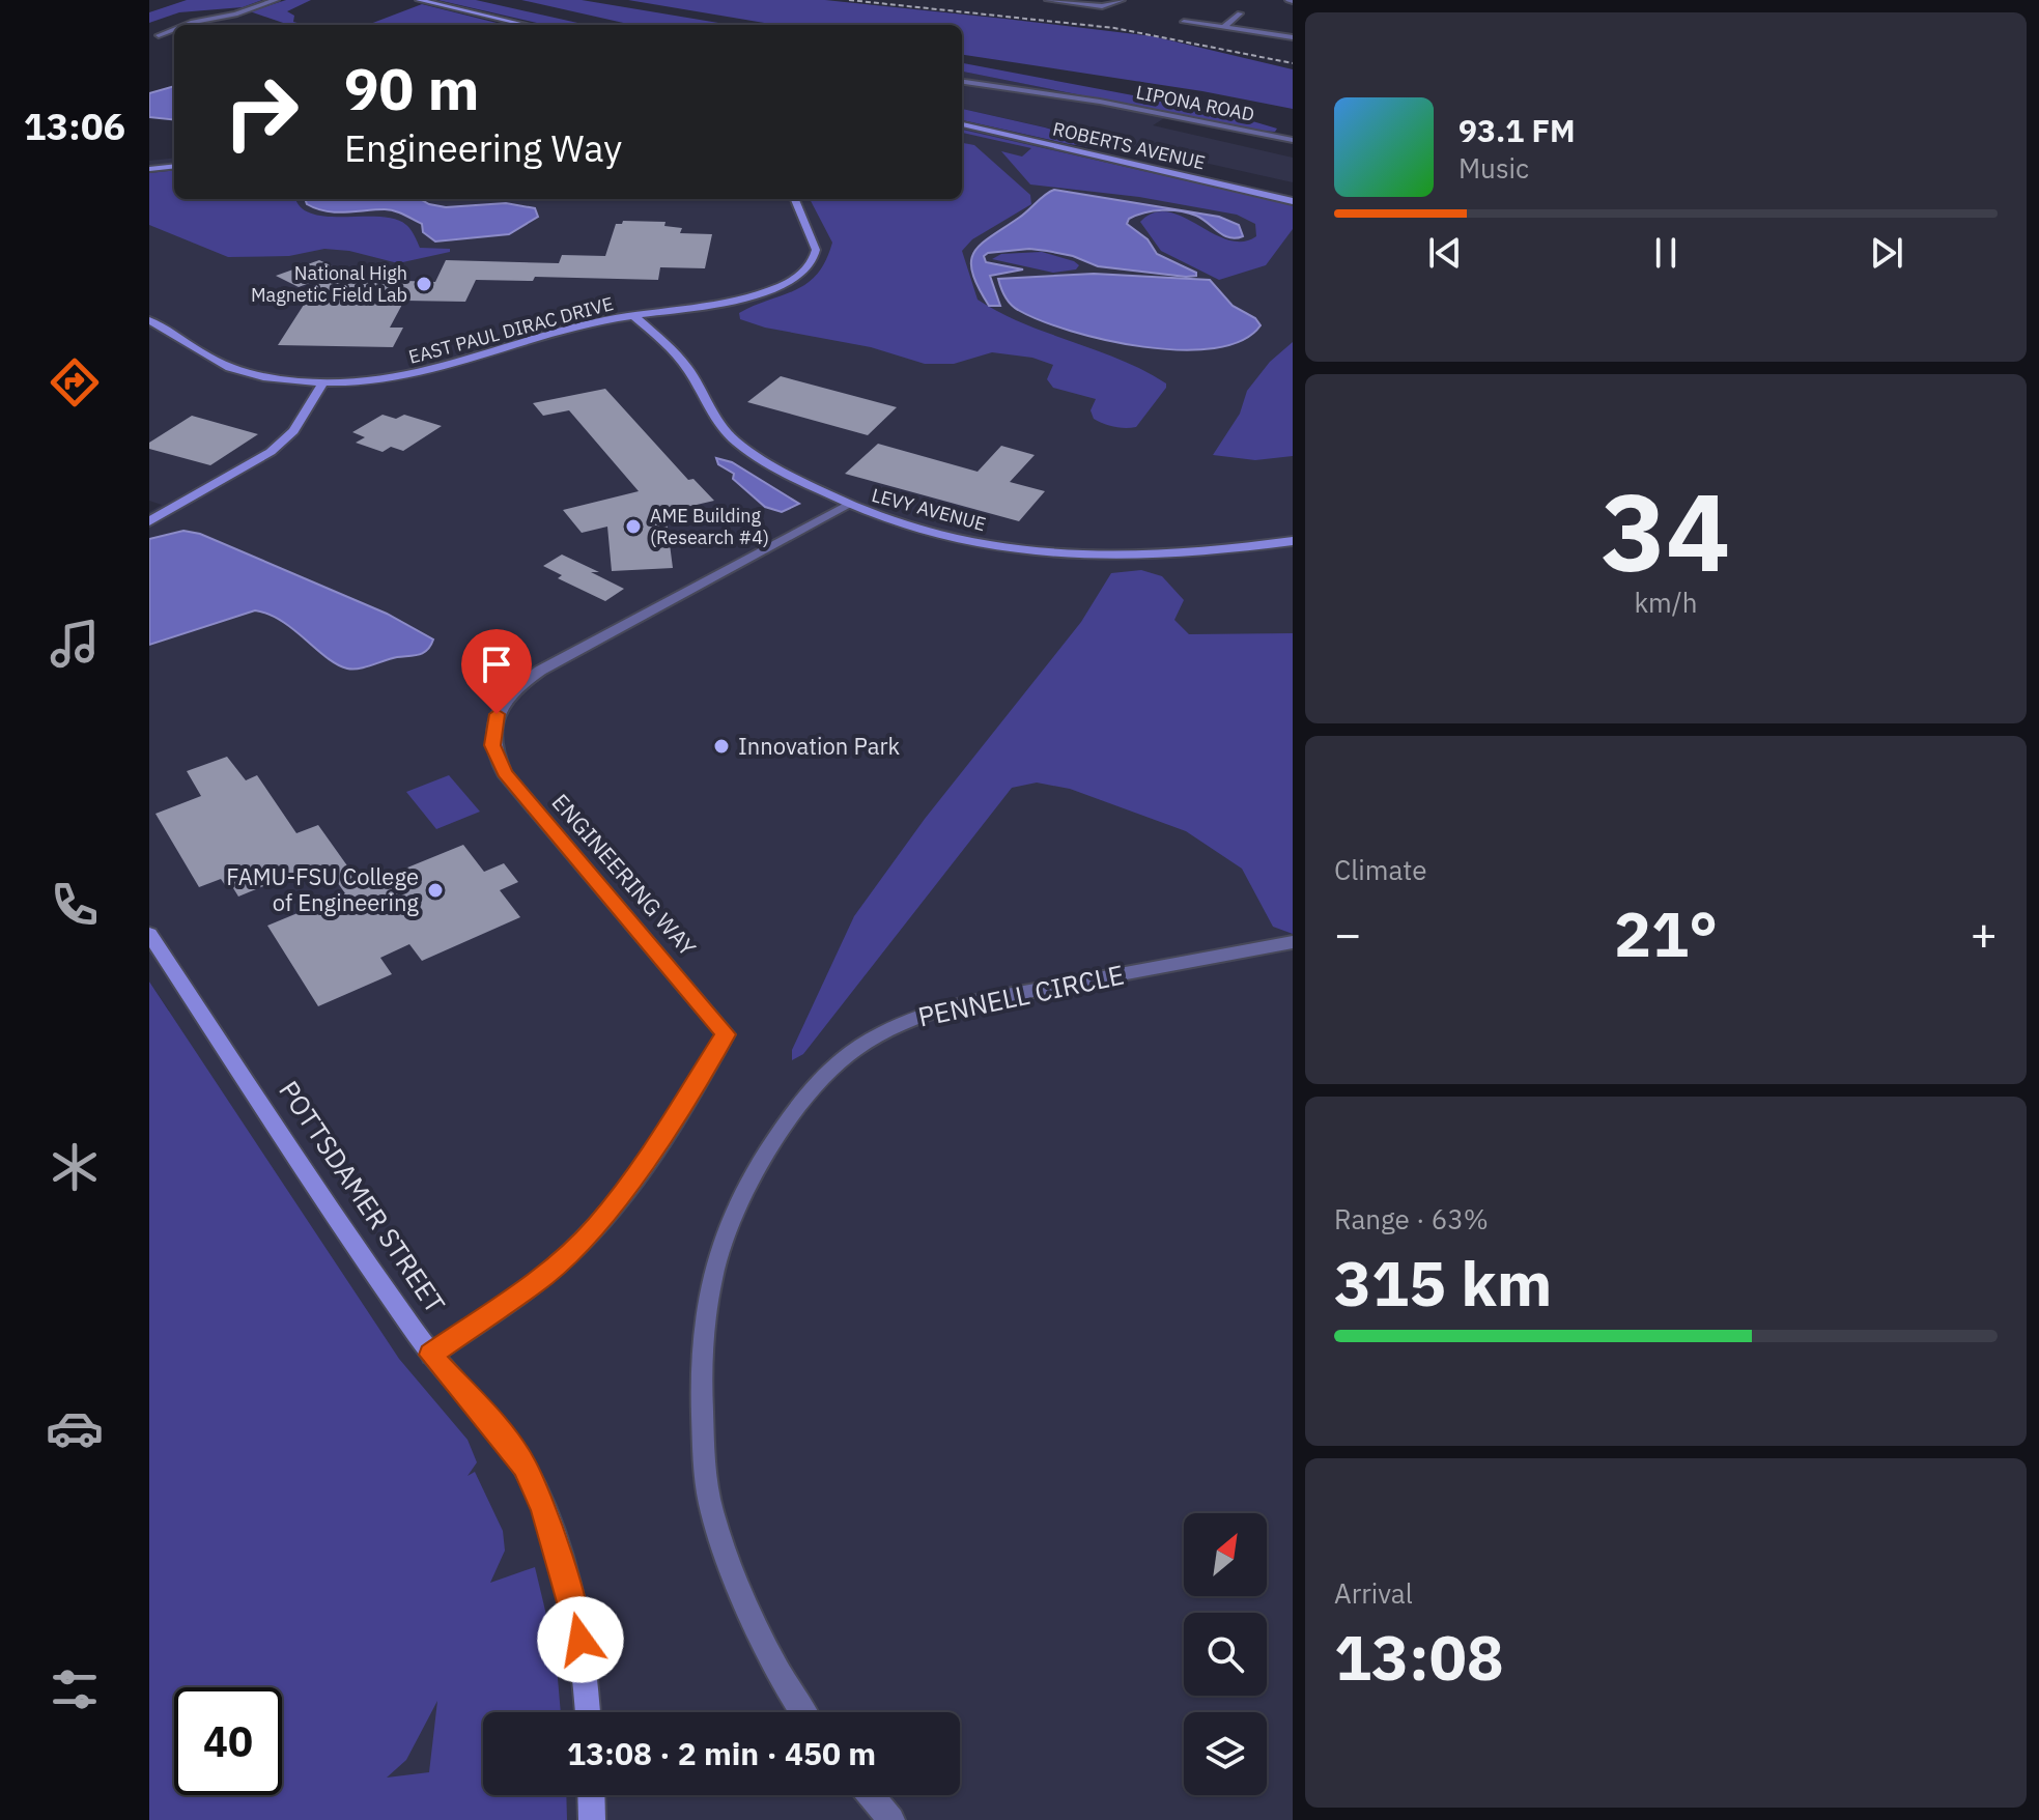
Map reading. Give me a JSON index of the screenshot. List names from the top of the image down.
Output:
{
  "streets": {
    "street": [
      "LIPONA ROAD",
      "ROBERTS AVENUE",
      "EAST PAUL DIRAC DRIVE",
      "LEVY AVENUE",
      "ENGINEERING WAY",
      "PENNELL CIRCLE",
      "POTTSDAMER STREET"
    ]
  },
  "crossings": [
    ["EAST PAUL DIRAC DRIVE", "LEVY AVENUE"],
    ["LEVY AVENUE", "ENGINEERING WAY"],
    ["ENGINEERING WAY", "POTTSDAMER STREET"]
  ],
  "places": [
    "National High Magnetic Field Lab",
    "AME Building (Research #4)",
    "Innovation Park",
    "FAMU-FSU College of Engineering"
  ],
  "north": "top right",
  "page": {
    "tabs": "13:06",
    "turn": ["90 m", "Engineering Way"],
    "song": ["93.1 FM", "Music"],
    "tile": [
      ["34", "km/h"],
      "Climate",
      ["Range · 63%", "315 km"],
      ["Arrival", "13:08"]
    ],
    "heat": ["−", "21°", "+"],
    "limit": "40",
    "trip": "13:08 · 2 min · 450 m"
  }
}
